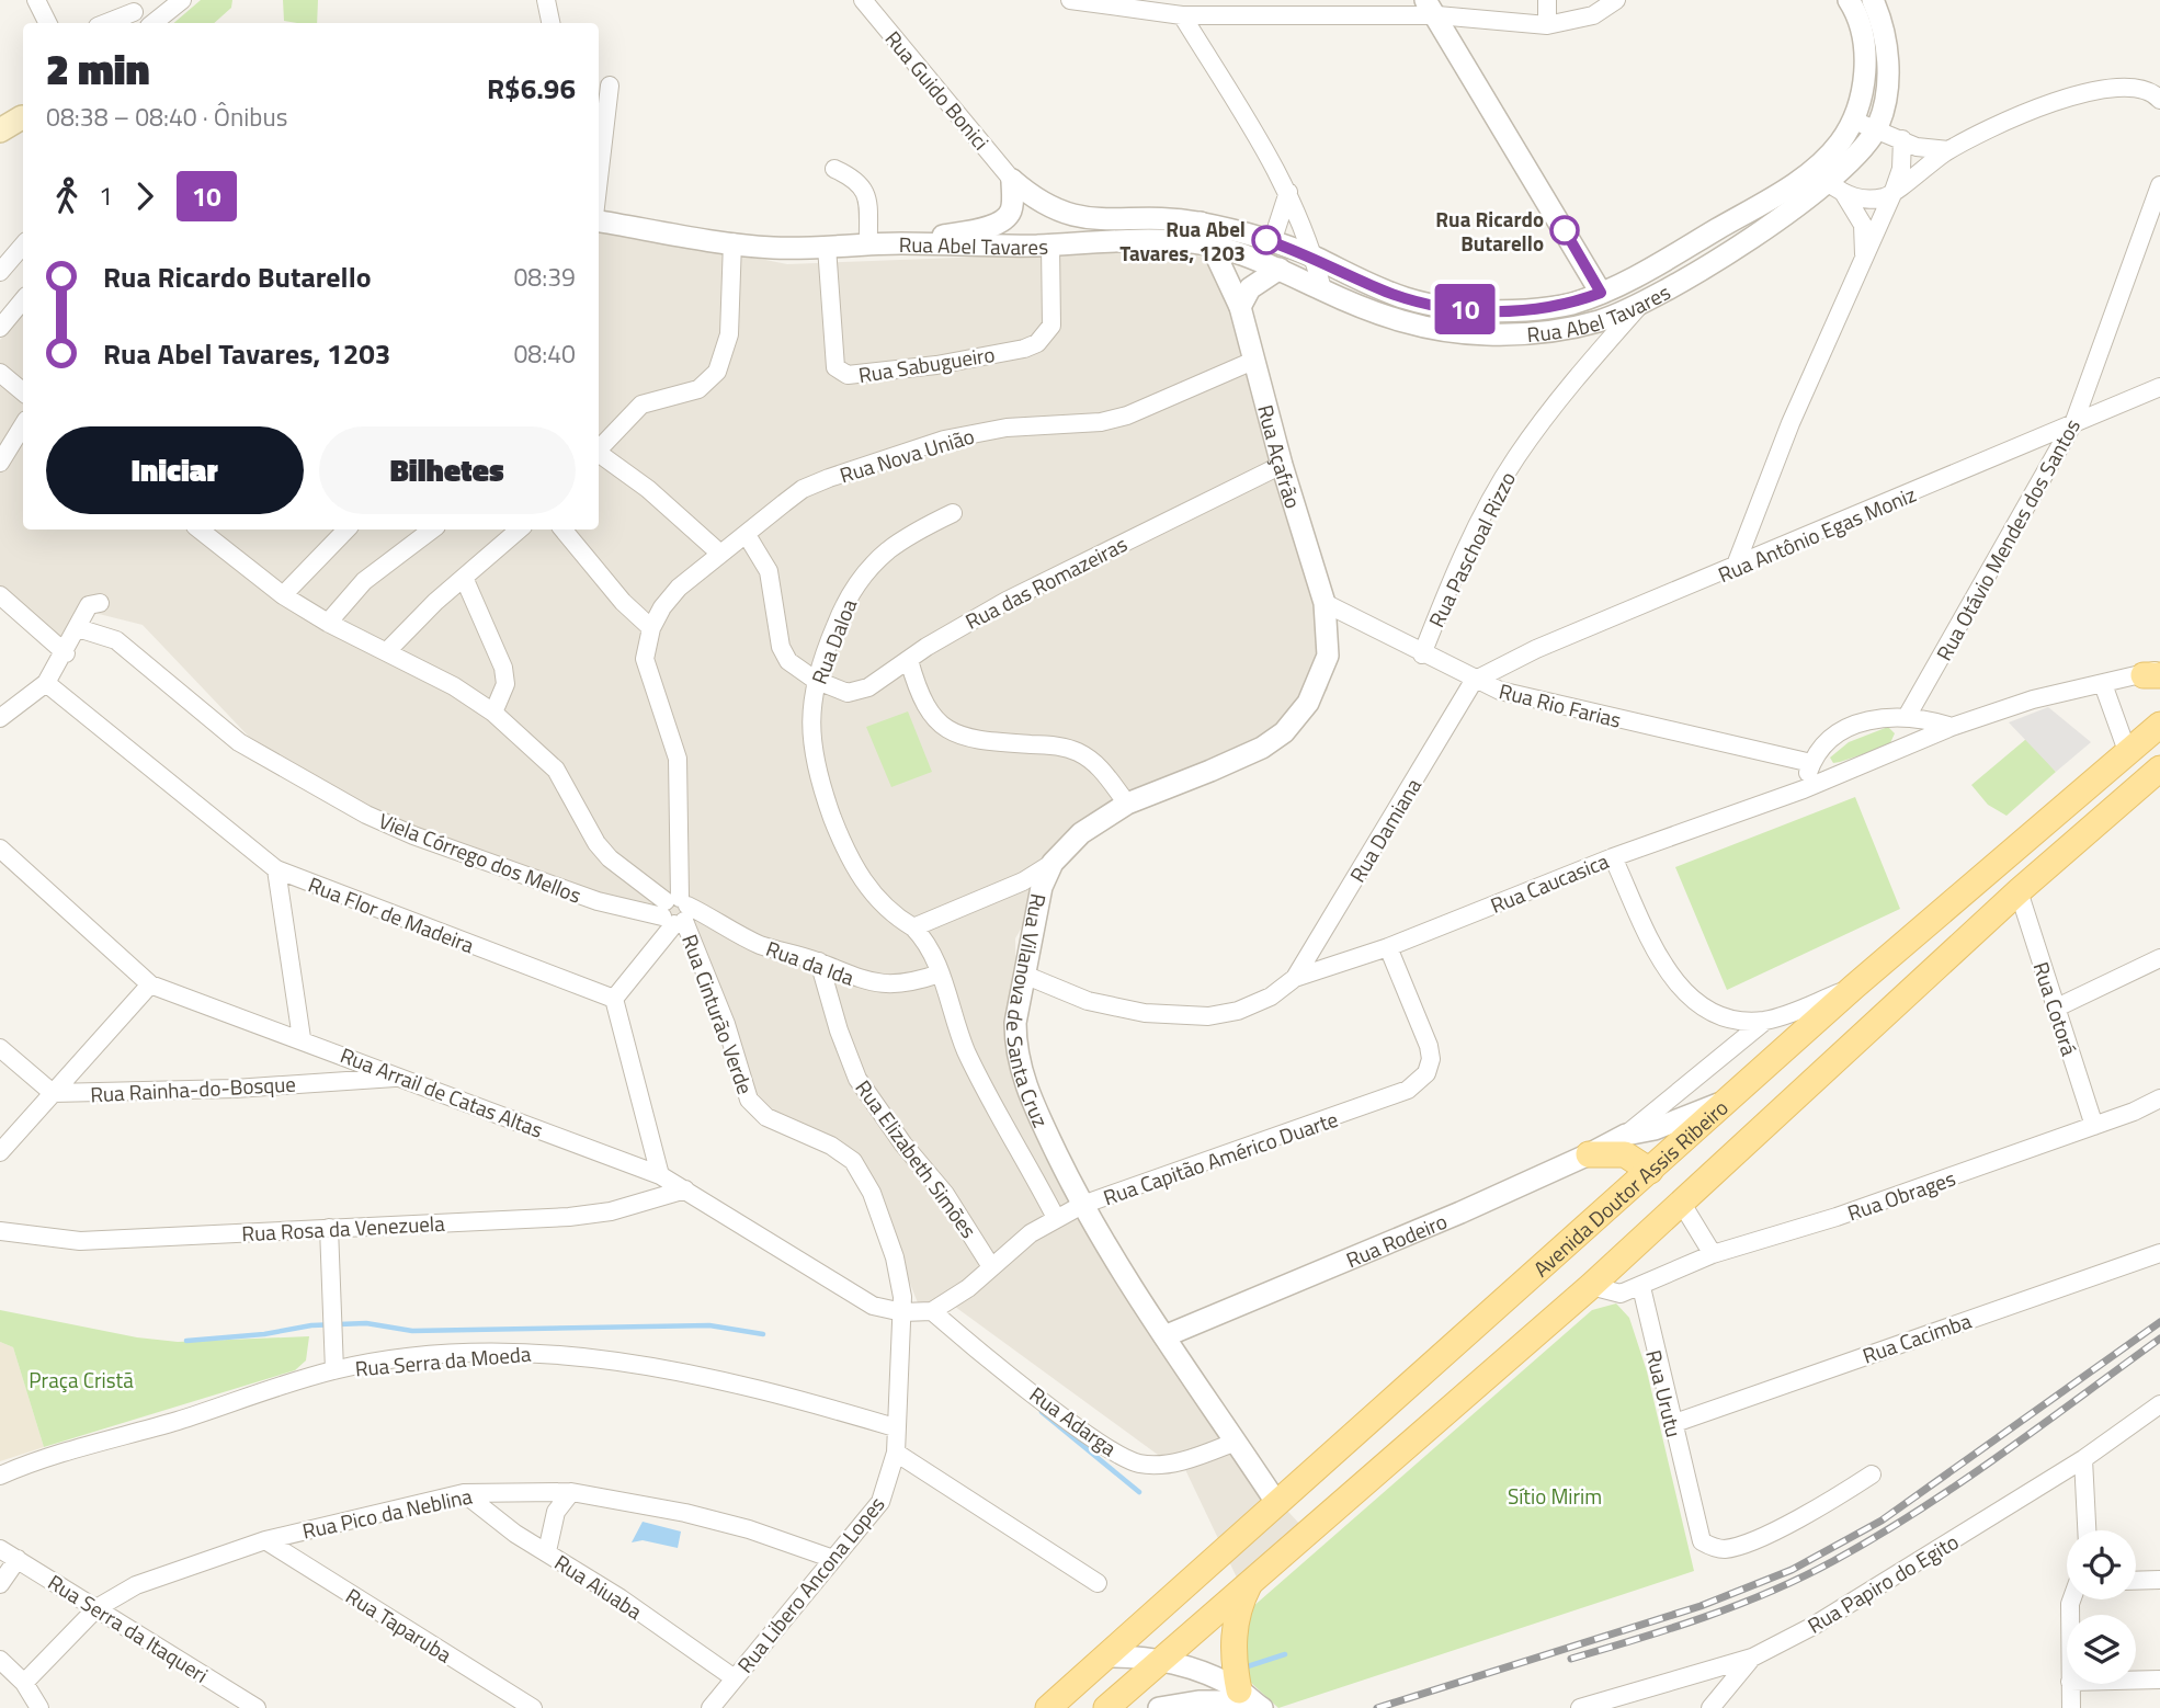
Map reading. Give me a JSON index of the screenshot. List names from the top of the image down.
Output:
{
  "streets": {
    "main road": ["Avenida Doutor Assis Ribeiro"],
    "street": [
      "Rua Guido Bonici",
      "Rua Abel Tavares",
      "Rua Sabugueiro",
      "Rua Nova União",
      "Rua Açafrão",
      "Rua Antônio Egas Moniz",
      "Rua Otávio Mendes dos Santos",
      "Rua Paschoal Rizzo",
      "Rua das Romazeiras",
      "Rua Daloa",
      "Rua Rio Farias",
      "Rua Damiana",
      "Viela Córrego dos Mellos",
      "Rua Caucasica",
      "Rua Flor de Madeira",
      "Rua da Ida",
      "Rua Cotorá",
      "Rua Vilanova de Santa Cruz",
      "Rua Cinturão Verde",
      "Rua Rainha-do-Bosque",
      "Rua Arrail de Catas Altas",
      "Rua Capitão Américo Duarte",
      "Rua Elizabeth Simões",
      "Rua Obrages",
      "Rua Rosa da Venezuela",
      "Rua Rodeiro",
      "Rua Cacimba",
      "Rua Serra da Moeda",
      "Rua Urutu",
      "Rua Adarga",
      "Rua Pico da Neblina",
      "Rua Papiro do Egito",
      "Rua Libero Ancona Lopes",
      "Rua Aiuaba",
      "Rua Taparuba",
      "Rua Serra da Itaqueri"
    ]
  },
  "crossings": [
    ["Rua Guido Bonici", "Rua Abel Tavares"],
    ["Rua Abel Tavares", "Rua Sabugueiro"],
    ["Rua Abel Tavares", "Rua Açafrão"],
    ["Rua Abel Tavares", "Rua Paschoal Rizzo"],
    ["Rua Nova União", "Rua Açafrão"],
    ["Rua Nova União", "Rua Cinturão Verde"],
    ["Rua Açafrão", "Rua das Romazeiras"],
    ["Rua Açafrão", "Rua Rio Farias"],
    ["Rua Açafrão", "Rua Vilanova de Santa Cruz"],
    ["Rua Antônio Egas Moniz", "Rua Otávio Mendes dos Santos"],
    ["Rua Antônio Egas Moniz", "Rua Rio Farias"],
    ["Rua Antônio Egas Moniz", "Rua Damiana"],
    ["Rua Paschoal Rizzo", "Rua Rio Farias"],
    ["Rua das Romazeiras", "Rua Daloa"],
    ["Rua Daloa", "Rua da Ida"],
    ["Rua Daloa", "Rua Capitão Américo Duarte"],
    ["Rua Rio Farias", "Rua Damiana"],
    ["Rua Rio Farias", "Rua Vilanova de Santa Cruz"],
    ["Rua Damiana", "Rua Caucasica"],
    ["Viela Córrego dos Mellos", "Rua da Ida"],
    ["Viela Córrego dos Mellos", "Rua Cinturão Verde"],
    ["Rua Caucasica", "Rua Capitão Américo Duarte"],
    ["Rua da Ida", "Rua Cinturão Verde"],
    ["Rua da Ida", "Rua Elizabeth Simões"],
    ["Rua Cotorá", "Rua Obrages"],
    ["Rua Vilanova de Santa Cruz", "Rua Capitão Américo Duarte"],
    ["Rua Vilanova de Santa Cruz", "Avenida Doutor Assis Ribeiro"],
    ["Rua Vilanova de Santa Cruz", "Rua Rodeiro"],
    ["Rua Vilanova de Santa Cruz", "Rua Adarga"],
    ["Rua Cinturão Verde", "Rua Arrail de Catas Altas"],
    ["Rua Cinturão Verde", "Rua Libero Ancona Lopes"],
    ["Rua Rainha-do-Bosque", "Rua Arrail de Catas Altas"],
    ["Rua Arrail de Catas Altas", "Rua Rosa da Venezuela"],
    ["Rua Arrail de Catas Altas", "Rua Libero Ancona Lopes"],
    ["Rua Capitão Américo Duarte", "Rua Elizabeth Simões"],
    ["Rua Capitão Américo Duarte", "Rua Adarga"],
    ["Avenida Doutor Assis Ribeiro", "Rua Rodeiro"],
    ["Rua Obrages", "Rua Urutu"],
    ["Rua Cacimba", "Rua Urutu"],
    ["Rua Serra da Moeda", "Rua Libero Ancona Lopes"],
    ["Rua Pico da Neblina", "Rua Libero Ancona Lopes"],
    ["Rua Pico da Neblina", "Rua Aiuaba"],
    ["Rua Pico da Neblina", "Rua Taparuba"],
    ["Rua Pico da Neblina", "Rua Serra da Itaqueri"],
    ["Rua Libero Ancona Lopes", "Rua Aiuaba"]
  ],
  "parks": ["Praça Cristã", "Sítio Mirim"],
  "places": ["Rua Ricardo Butarello", "Rua Abel Tavares, 1203"],
  "lines": ["bus line 10"],
  "page": {
    "on_map": "10",
    "heading": ["2 min", "08:38 – 08:40 · Ônibus", "R$6.96"],
    "legs": ["1", "10"],
    "list": [
      {
        "name": "Rua Ricardo Butarello",
        "value": "08:39"
      },
      {
        "name": "Rua Abel Tavares, 1203",
        "value": "08:40"
      }
    ],
    "buttons": ["Iniciar", "Bilhetes"]
  }
}
